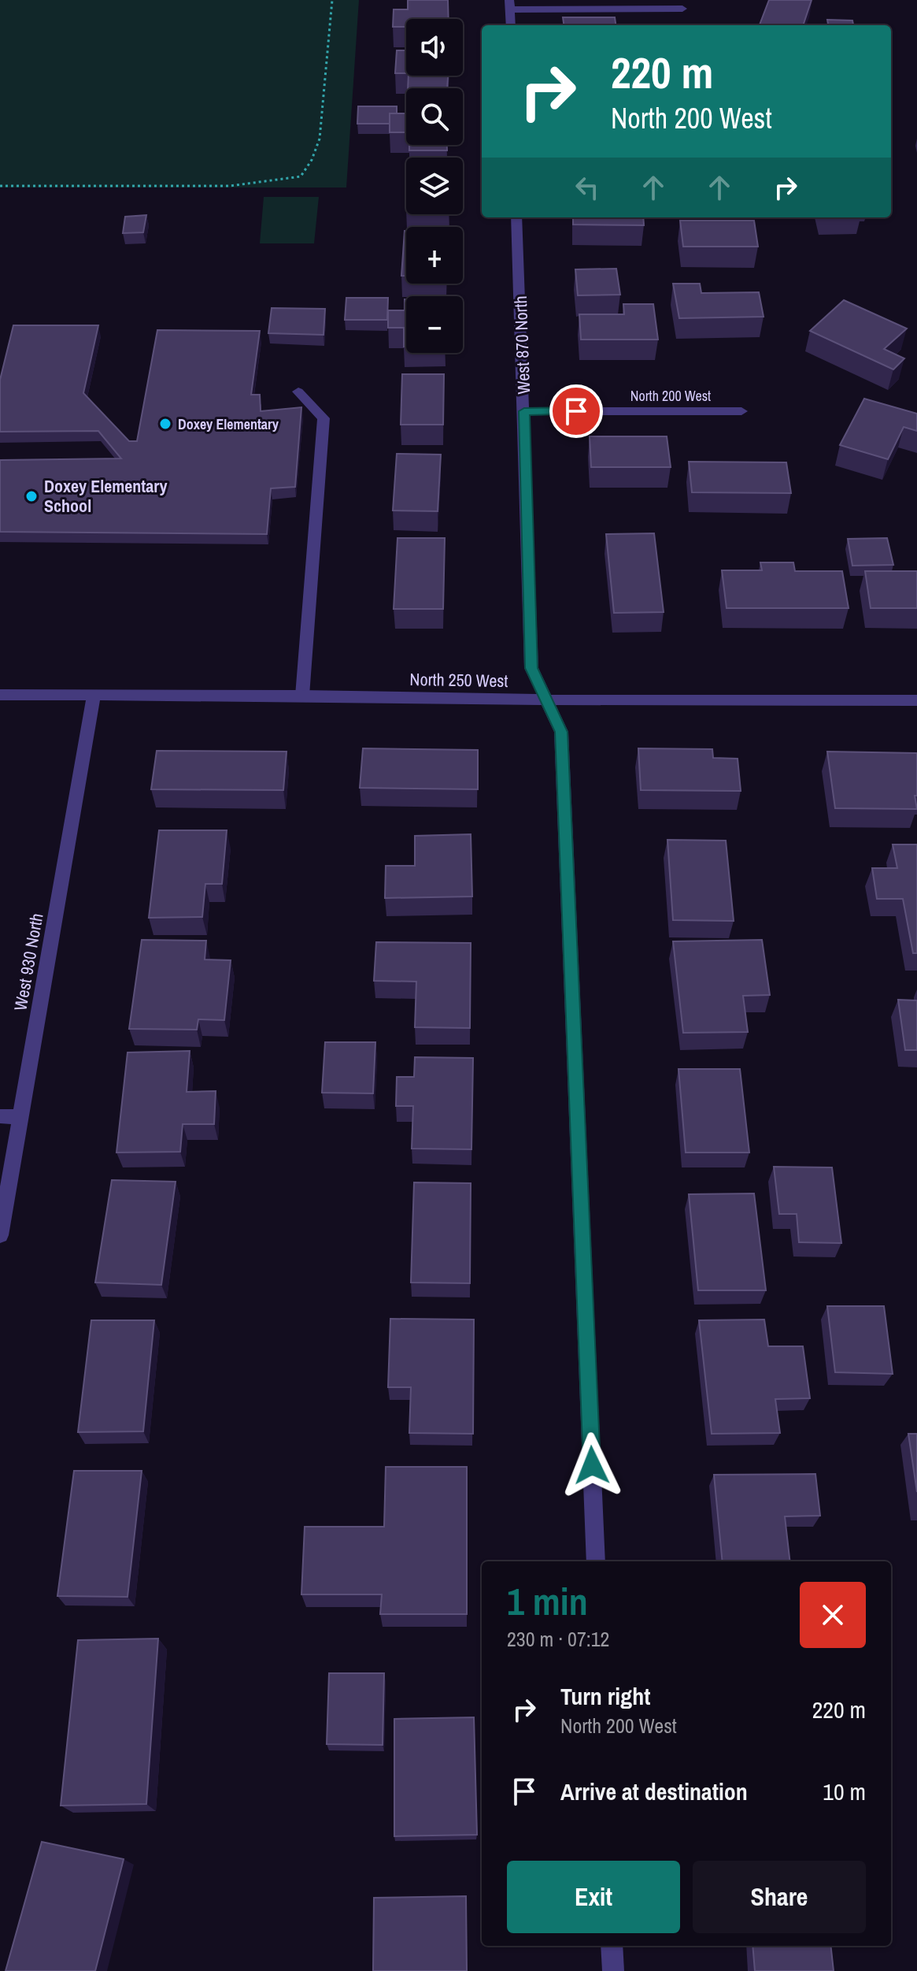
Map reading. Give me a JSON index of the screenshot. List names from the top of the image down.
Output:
{
  "streets": {
    "street": [
      "West 870 North",
      "North 200 West",
      "North 250 West",
      "West 930 North"
    ]
  },
  "crossings": [
    ["West 870 North", "North 200 West"],
    ["West 870 North", "North 250 West"],
    ["North 250 West", "West 930 North"]
  ],
  "places": ["Doxey Elementary", "Doxey Elementary School"],
  "page": {
    "map_buttons": ["+", "−"],
    "turn": ["220 m", "North 200 West"],
    "heading": ["1 min", "230 m · 07:12"],
    "list": [
      {
        "name": "Turn right",
        "note": "North 200 West",
        "value": "220 m"
      },
      {
        "name": "Arrive at destination",
        "value": "10 m"
      }
    ],
    "buttons": ["Exit", "Share"]
  }
}
